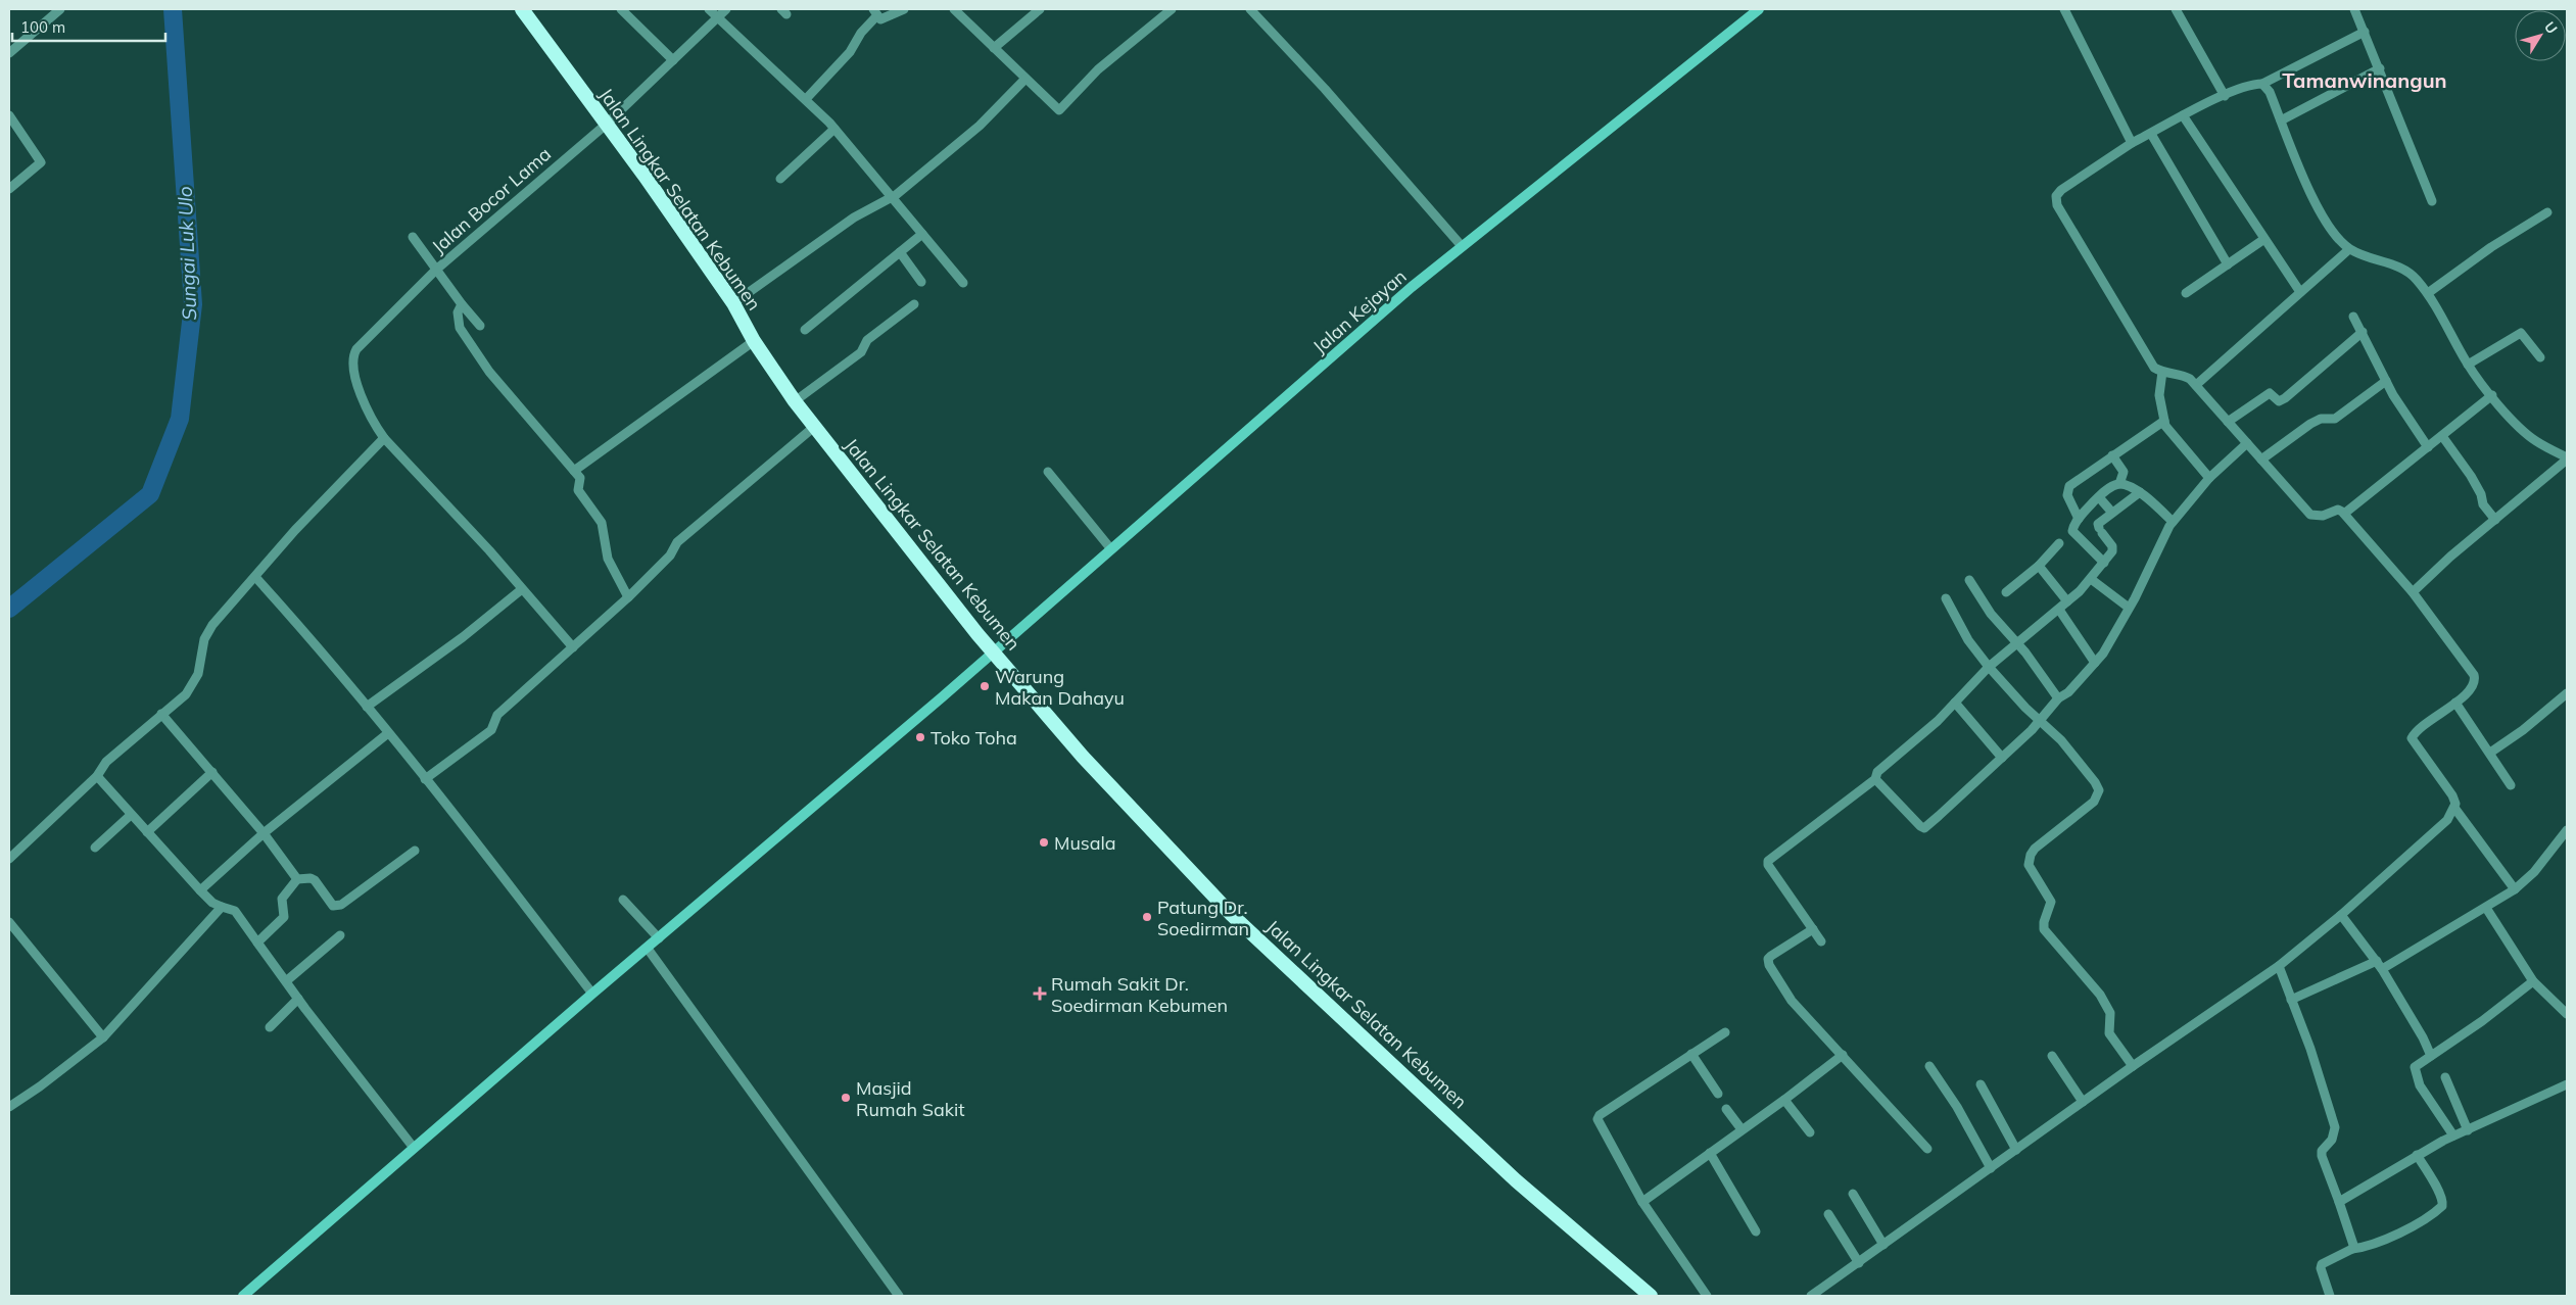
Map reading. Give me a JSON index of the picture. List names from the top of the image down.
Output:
{
  "streets": {
    "highway": ["Jalan Lingkar Selatan Kebumen"],
    "main road": ["Jalan Kejayan"],
    "street": ["Jalan Bocor Lama"]
  },
  "crossings": [
    ["Jalan Lingkar Selatan Kebumen", "Jalan Bocor Lama"],
    ["Jalan Lingkar Selatan Kebumen", "Jalan Kejayan"]
  ],
  "districts": ["Tamanwinangun"],
  "water": ["Sungai Luk Ulo"],
  "places": {
    "other": [
      "Warung Makan Dahayu",
      "Toko Toha",
      "Musala",
      "Patung Dr. Soedirman",
      "Masjid Rumah Sakit"
    ],
    "health": ["Rumah Sakit Dr. Soedirman Kebumen"]
  },
  "scale_bar": "100 m",
  "north": "top right"
}
